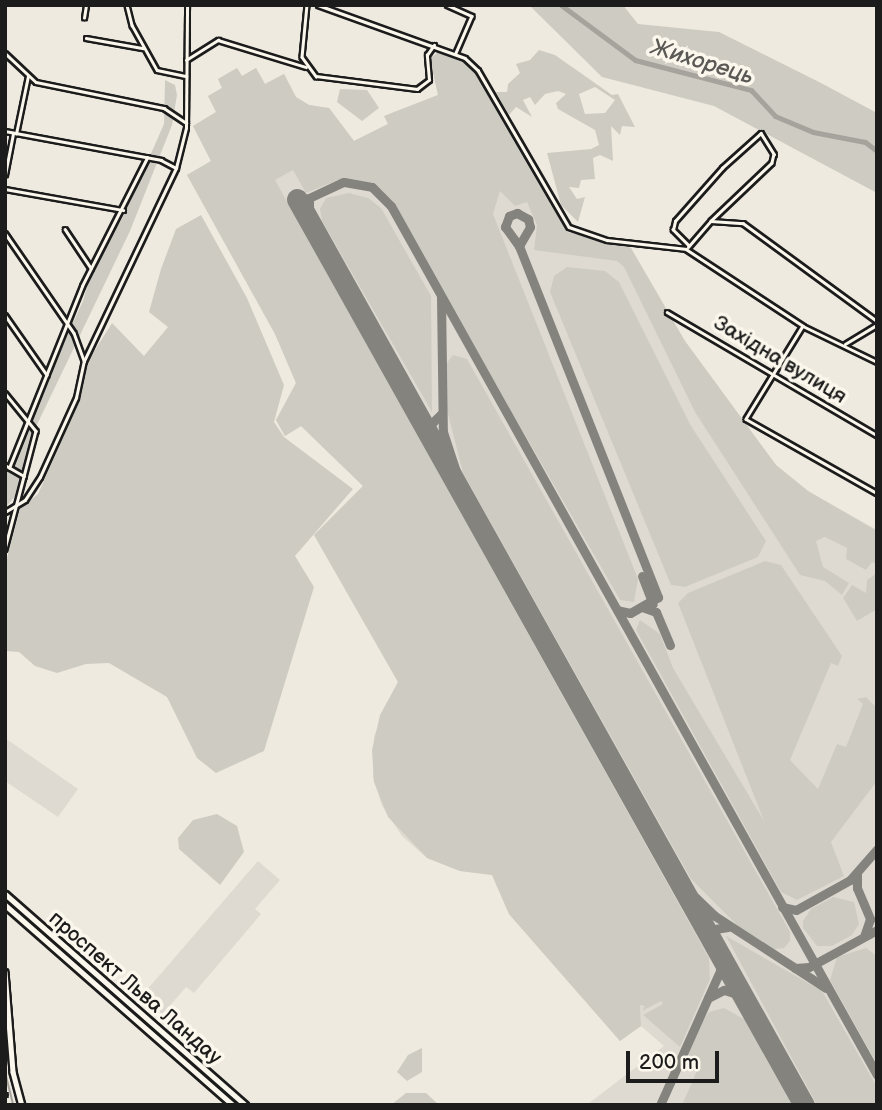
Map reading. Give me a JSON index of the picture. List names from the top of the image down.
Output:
{
  "streets": {
    "main road": ["проспект Льва Ландау"],
    "street": ["Західна вулиця"]
  },
  "water": ["Жихорець"],
  "scale_bar": "200 m"
}
